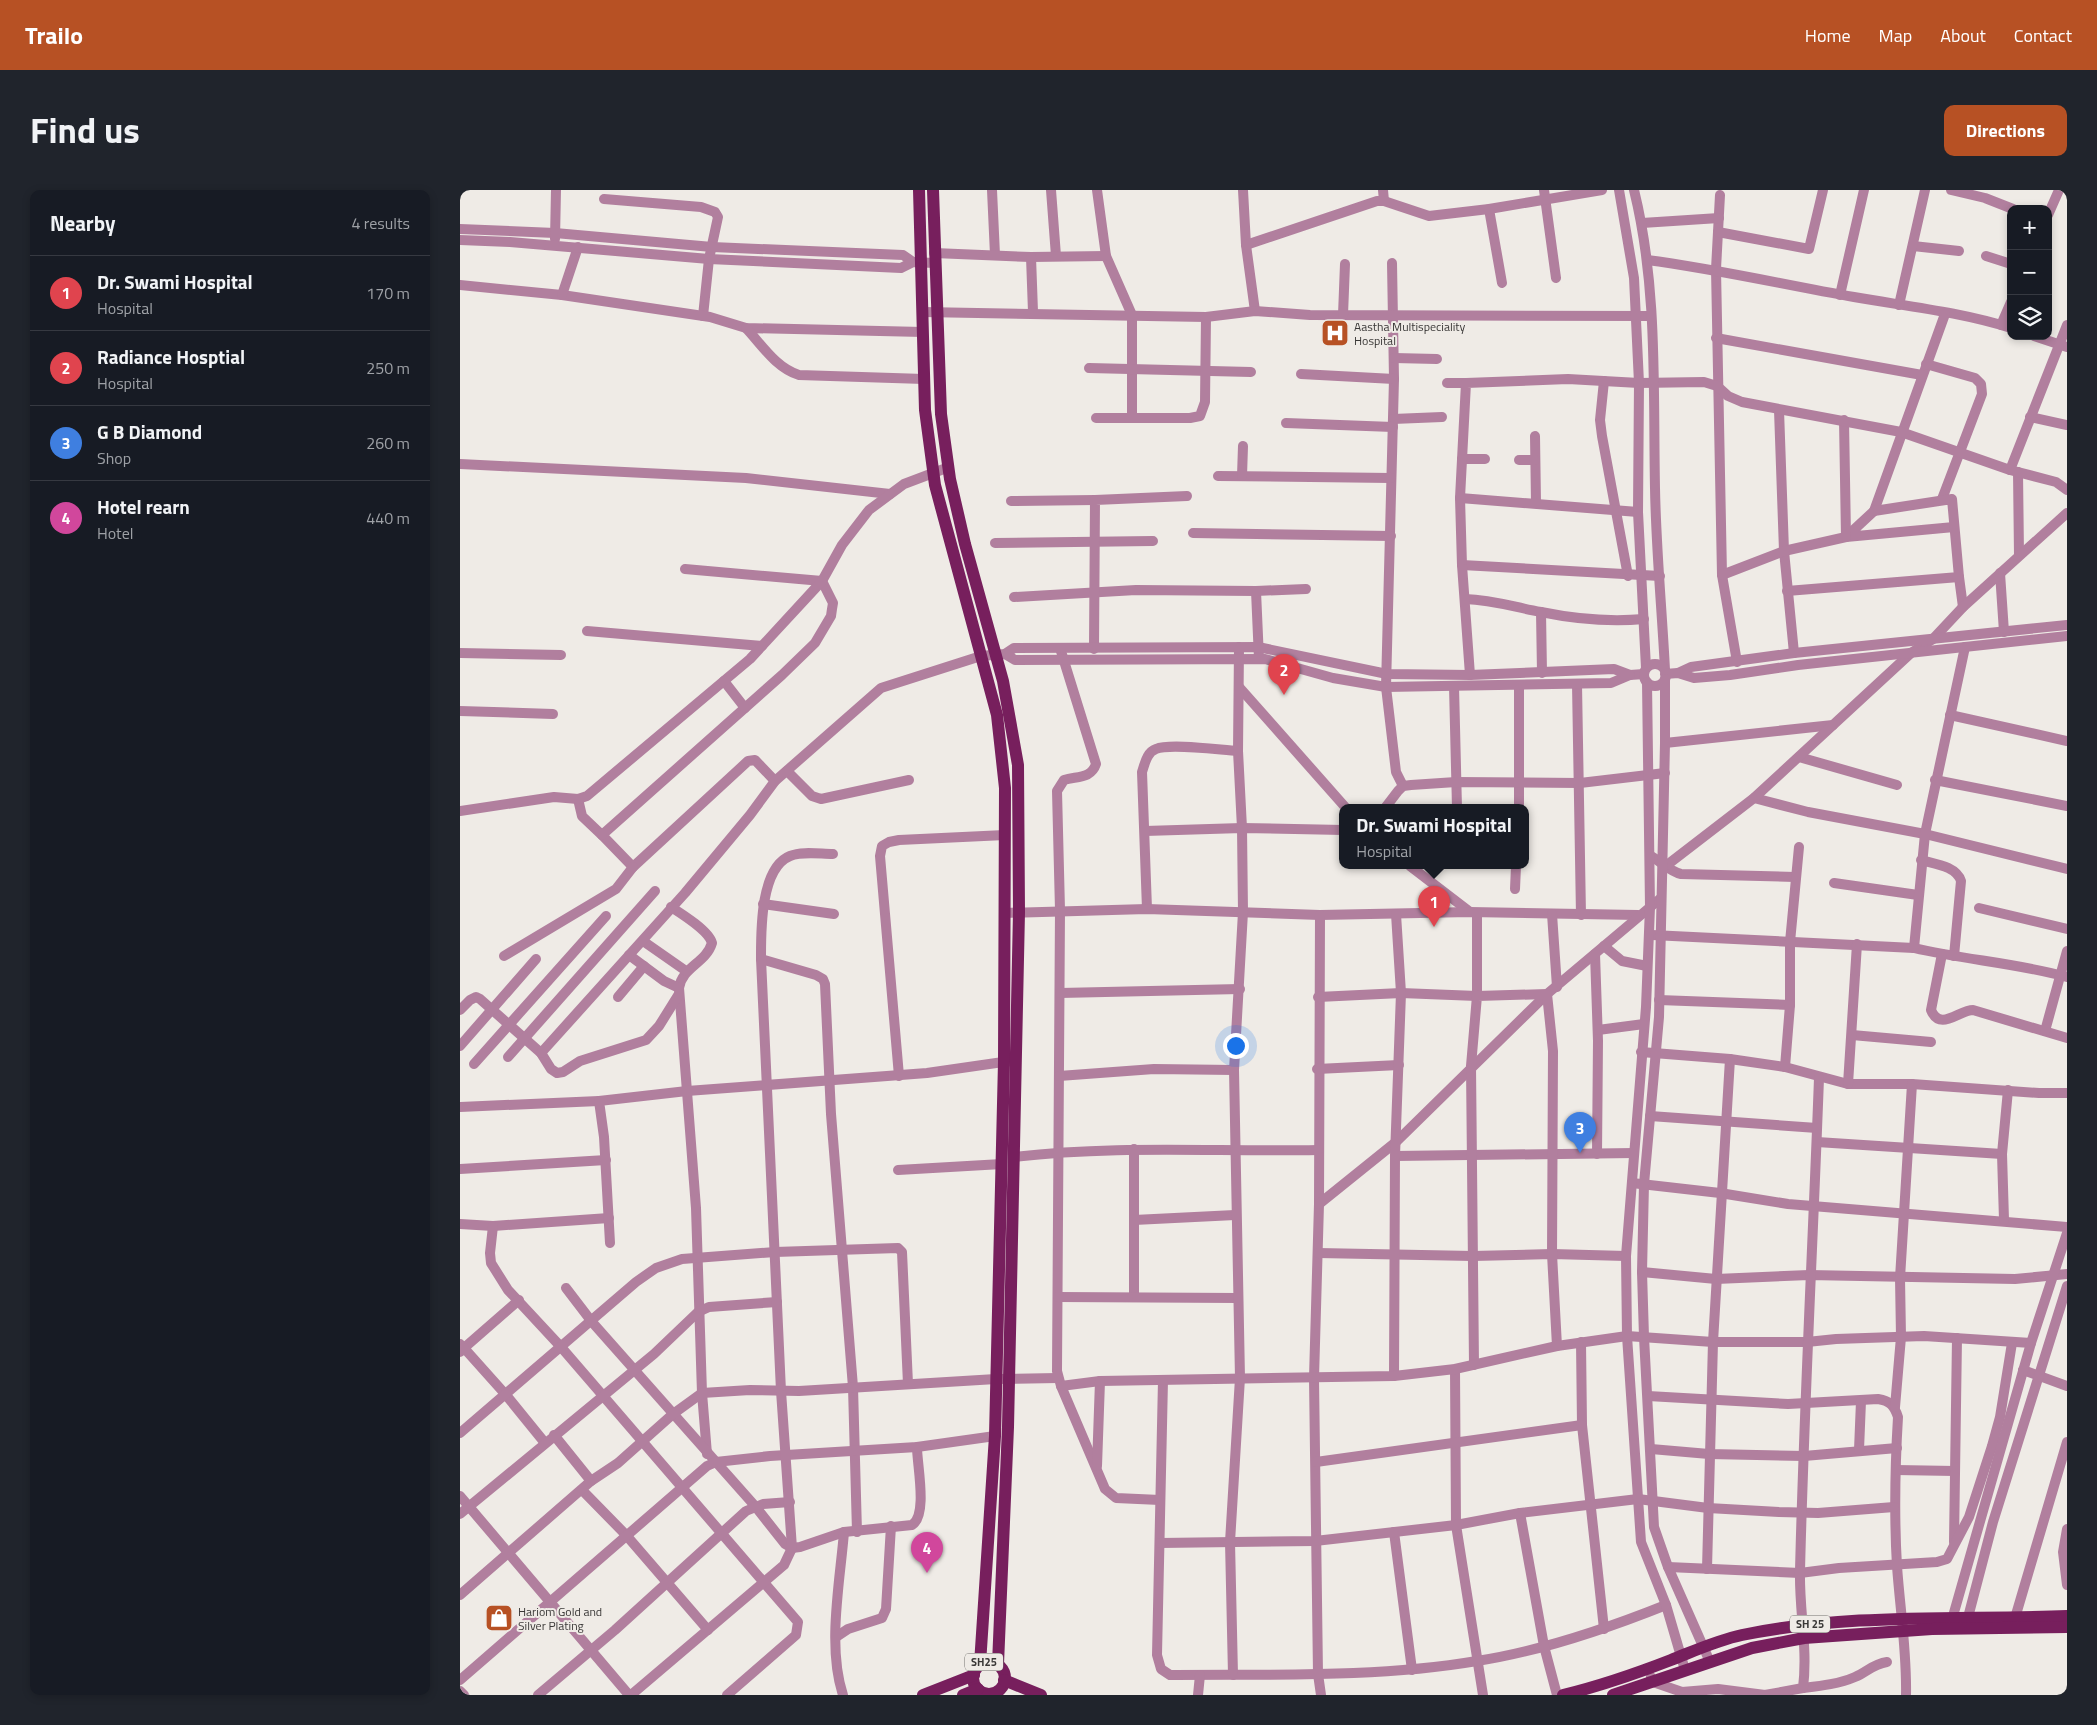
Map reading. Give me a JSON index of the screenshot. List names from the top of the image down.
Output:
{
  "streets": {
    "main road": ["SH 25", "SH25"]
  },
  "places": {
    "hospital": ["Aastha Multispeciality Hospital"],
    "shop": ["Hariom Gold and Silver Plating"]
  },
  "page": {
    "header": "Trailo",
    "nav": [
      "Home",
      "Map",
      "About",
      "Contact"
    ],
    "title": "Find us",
    "buttons": "Directions",
    "heading": ["Nearby", "4 results"],
    "map_buttons": ["+", "−"],
    "list": [
      {
        "mark": "1",
        "name": "Dr. Swami Hospital",
        "note": "Hospital",
        "value": "170 m"
      },
      {
        "mark": "2",
        "name": "Radiance Hosptial",
        "note": "Hospital",
        "value": "250 m"
      },
      {
        "mark": "3",
        "name": "G B Diamond",
        "note": "Shop",
        "value": "260 m"
      },
      {
        "mark": "4",
        "name": "Hotel rearn",
        "note": "Hotel",
        "value": "440 m"
      }
    ],
    "pins": [
      "2",
      "1",
      "3",
      "4"
    ],
    "popup": ["Dr. Swami Hospital", "Hospital"]
  }
}
